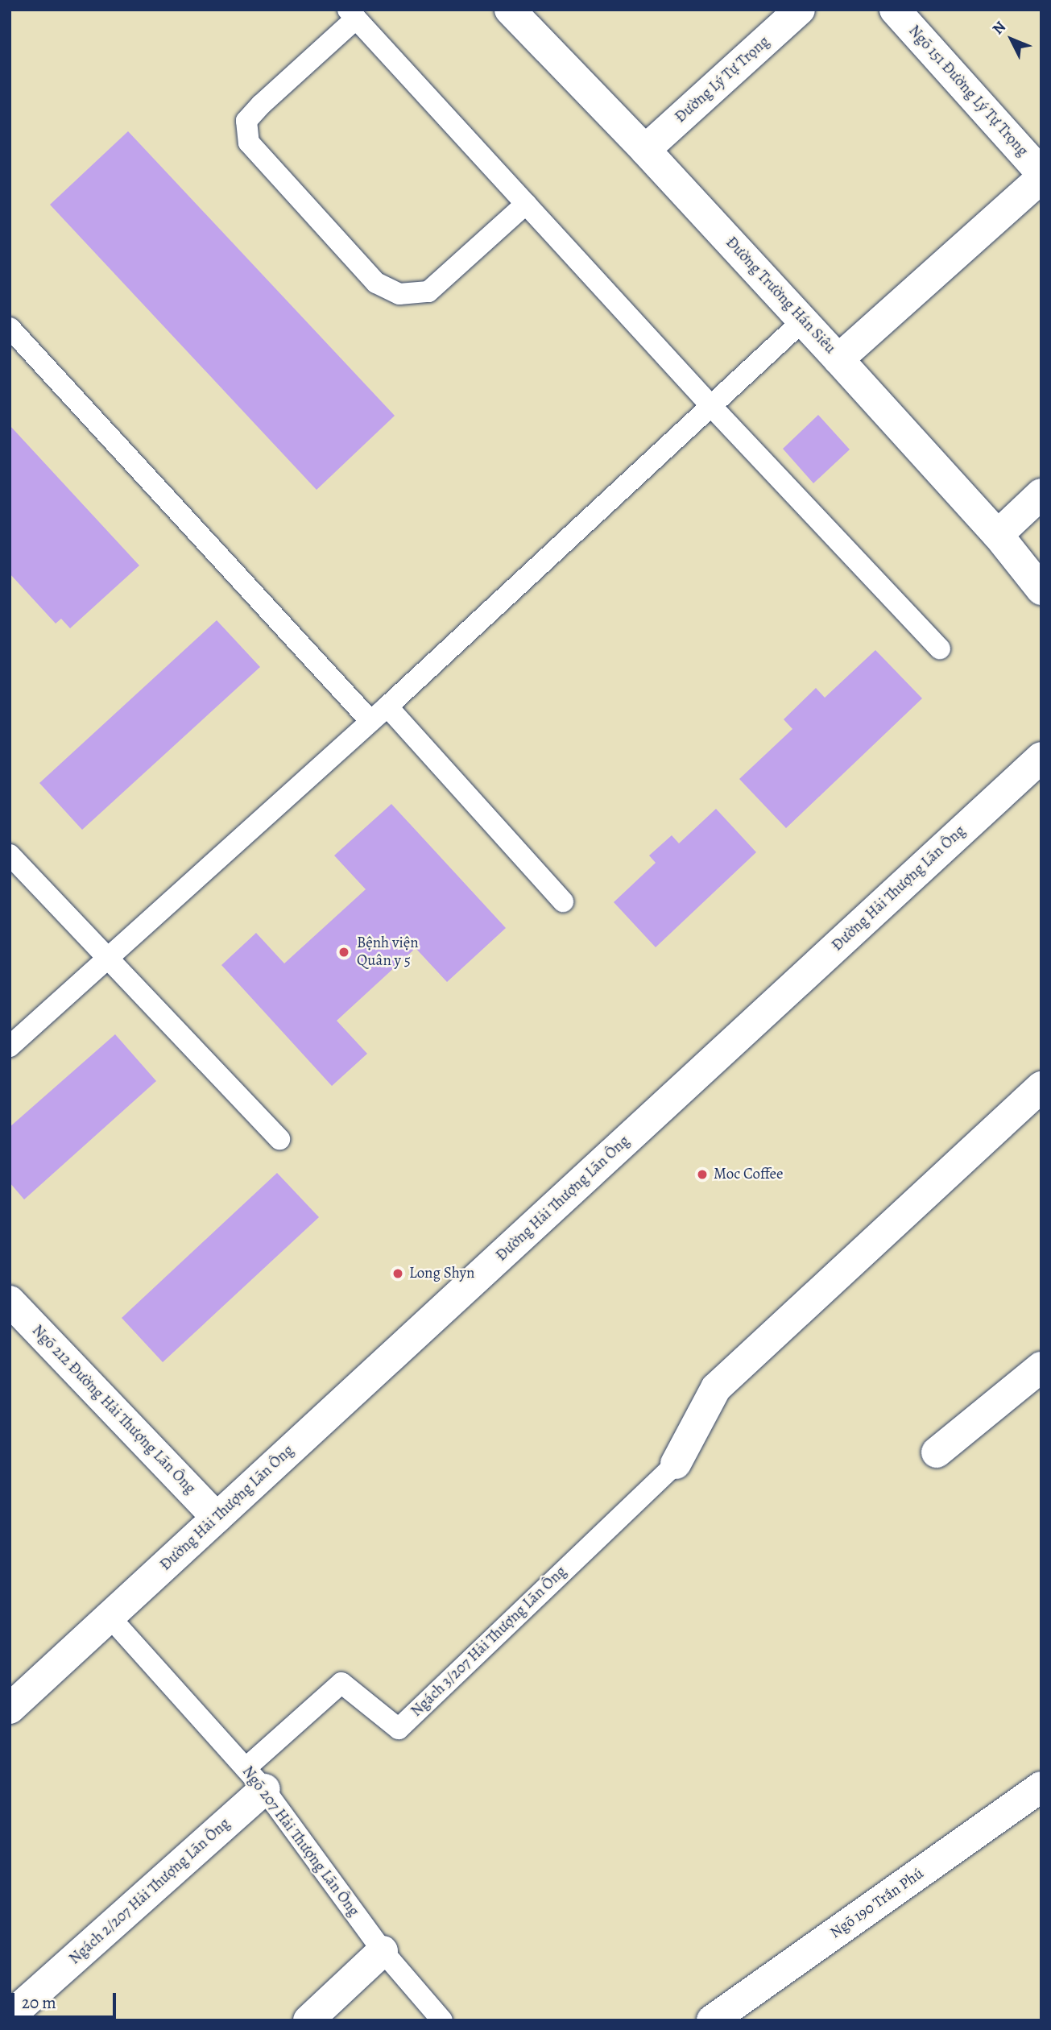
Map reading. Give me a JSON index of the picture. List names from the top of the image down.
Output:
{
  "streets": {
    "street": [
      "Đường Lý Tự Trọng",
      "Ngõ 151 Đường Lý Tự Trọng",
      "Đường Trường Hán Siêu",
      "Đường Hải Thượng Lãn Ông",
      "Ngõ 212 Đường Hải Thượng Lãn Ông",
      "Ngách 2/207 Hải Thượng Lãn Ông",
      "Ngõ 190 Trần Phú"
    ],
    "lane": ["Ngách 3/207 Hải Thượng Lãn Ông", "Ngõ 207 Hải Thượng Lãn Ông"]
  },
  "crossings": [
    ["Đường Lý Tự Trọng", "Đường Trường Hán Siêu"],
    ["Đường Hải Thượng Lãn Ông", "Ngõ 212 Đường Hải Thượng Lãn Ông"],
    ["Đường Hải Thượng Lãn Ông", "Ngõ 207 Hải Thượng Lãn Ông"],
    ["Ngách 3/207 Hải Thượng Lãn Ông", "Ngõ 207 Hải Thượng Lãn Ông"],
    ["Ngách 3/207 Hải Thượng Lãn Ông", "Ngách 2/207 Hải Thượng Lãn Ông"],
    ["Ngõ 207 Hải Thượng Lãn Ông", "Ngách 2/207 Hải Thượng Lãn Ông"]
  ],
  "places": ["Bệnh viện Quân y 5", "Moc Coffee", "Long Shyn"],
  "scale_bar": "20 m",
  "north": "top left"
}
